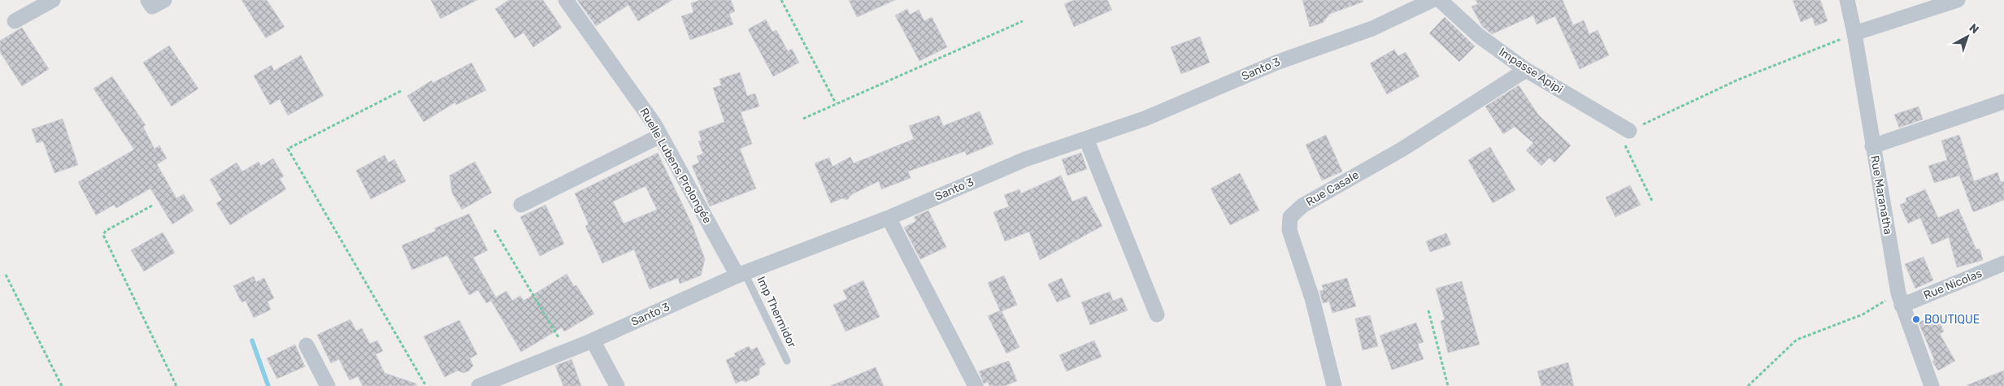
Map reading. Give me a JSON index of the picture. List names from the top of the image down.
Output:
{
  "streets": {
    "street": [
      "Santo 3",
      "Impasse Apipi",
      "Ruelle Lubens Prolongée",
      "Rue Casale",
      "Rue Maranatha",
      "Rue Nicolas"
    ],
    "lane": ["Imp Thermidor"]
  },
  "crossings": [
    ["Santo 3", "Ruelle Lubens Prolongée"],
    ["Santo 3", "Imp Thermidor"],
    ["Impasse Apipi", "Rue Casale"],
    ["Ruelle Lubens Prolongée", "Imp Thermidor"],
    ["Rue Maranatha", "Rue Nicolas"]
  ],
  "places": ["BOUTIQUE"],
  "north": "top right"
}
